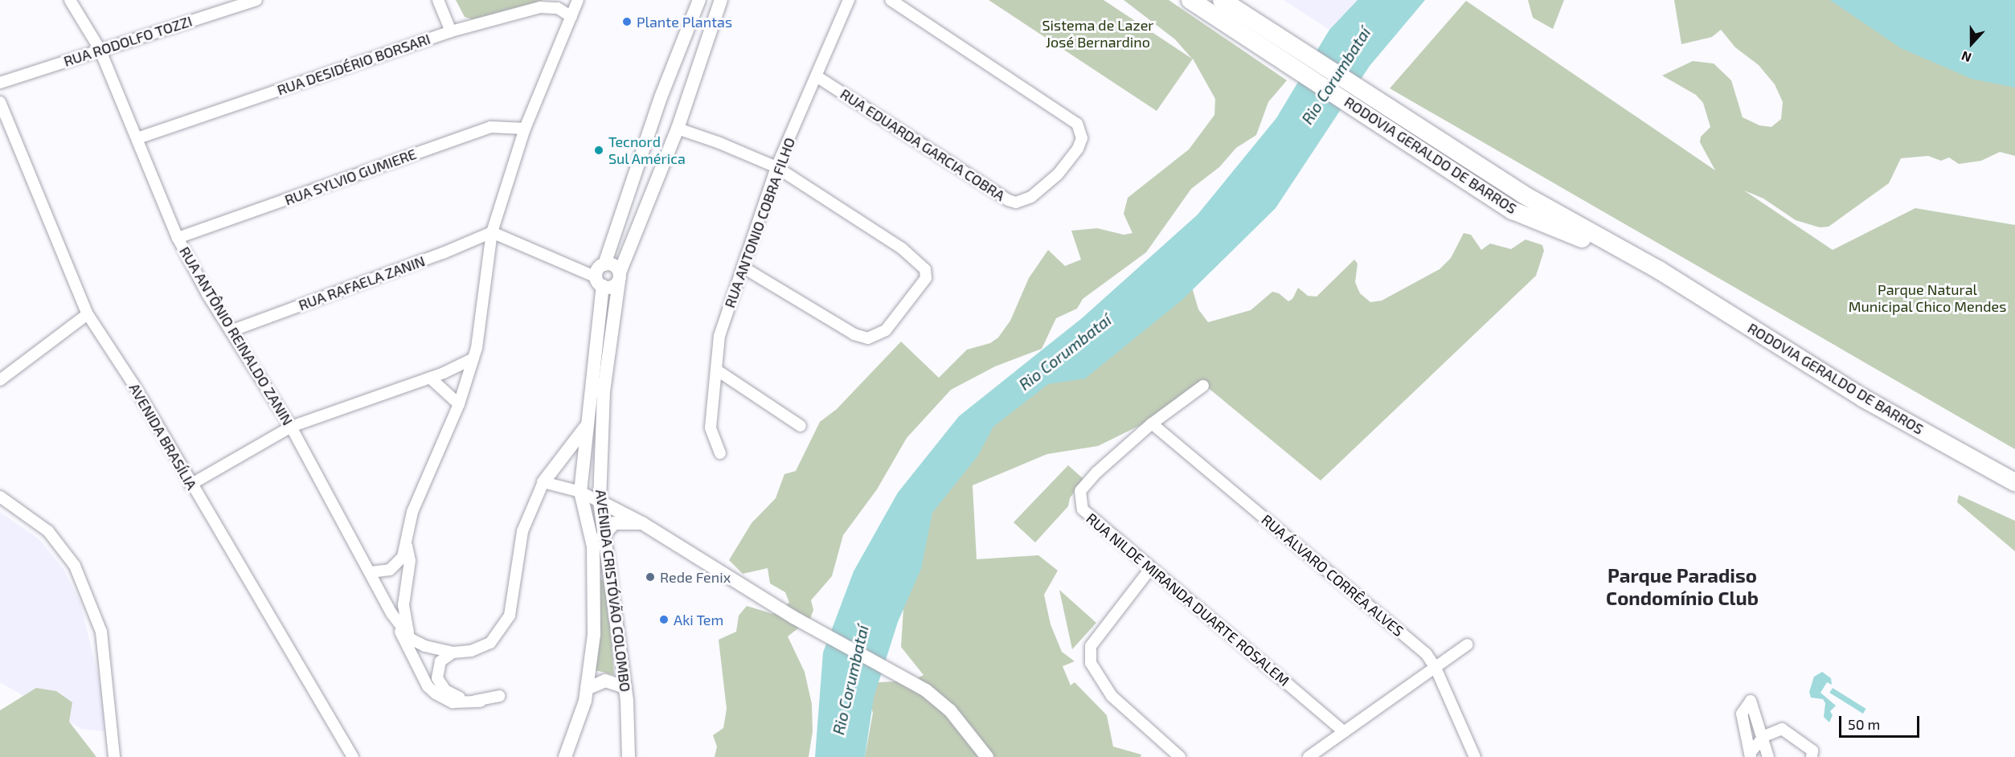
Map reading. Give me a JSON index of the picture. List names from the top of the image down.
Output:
{
  "streets": {
    "highway": ["RODOVIA GERALDO DE BARROS"],
    "street": [
      "RUA RODOLFO TOZZI",
      "RUA DESIDÉRIO BORSARI",
      "RUA EDUARDA GARCIA COBRA",
      "RUA SYLVIO GUMIERE",
      "RUA ANTONIO COBRA FILHO",
      "RUA RAFAELA ZANIN",
      "RUA ANTÔNIO REINALDO ZANIN",
      "AVENIDA BRASÍLIA",
      "RUA ÁLVARO CORRÊA ALVES",
      "AVENIDA CRISTÓVÃO COLOMBO",
      "RUA NILDE MIRANDA DUARTE ROSALEM"
    ]
  },
  "crossings": [
    ["RUA RODOLFO TOZZI", "RUA ANTÔNIO REINALDO ZANIN"],
    ["RUA DESIDÉRIO BORSARI", "RUA ANTÔNIO REINALDO ZANIN"],
    ["RUA EDUARDA GARCIA COBRA", "RUA ANTONIO COBRA FILHO"],
    ["RUA SYLVIO GUMIERE", "RUA ANTÔNIO REINALDO ZANIN"],
    ["RUA RAFAELA ZANIN", "RUA ANTÔNIO REINALDO ZANIN"],
    ["RUA ÁLVARO CORRÊA ALVES", "RUA NILDE MIRANDA DUARTE ROSALEM"]
  ],
  "districts": ["Parque Paradiso Condomínio Club"],
  "water": ["Rio Corumbataí"],
  "parks": ["Sistema de Lazer José Bernardino", "Parque Natural Municipal Chico Mendes"],
  "places": [
    "Plante Plantas",
    "Tecnord Sul América",
    "Rede Fenix",
    "Aki Tem"
  ],
  "scale_bar": "50 m",
  "north": "bottom"
}
